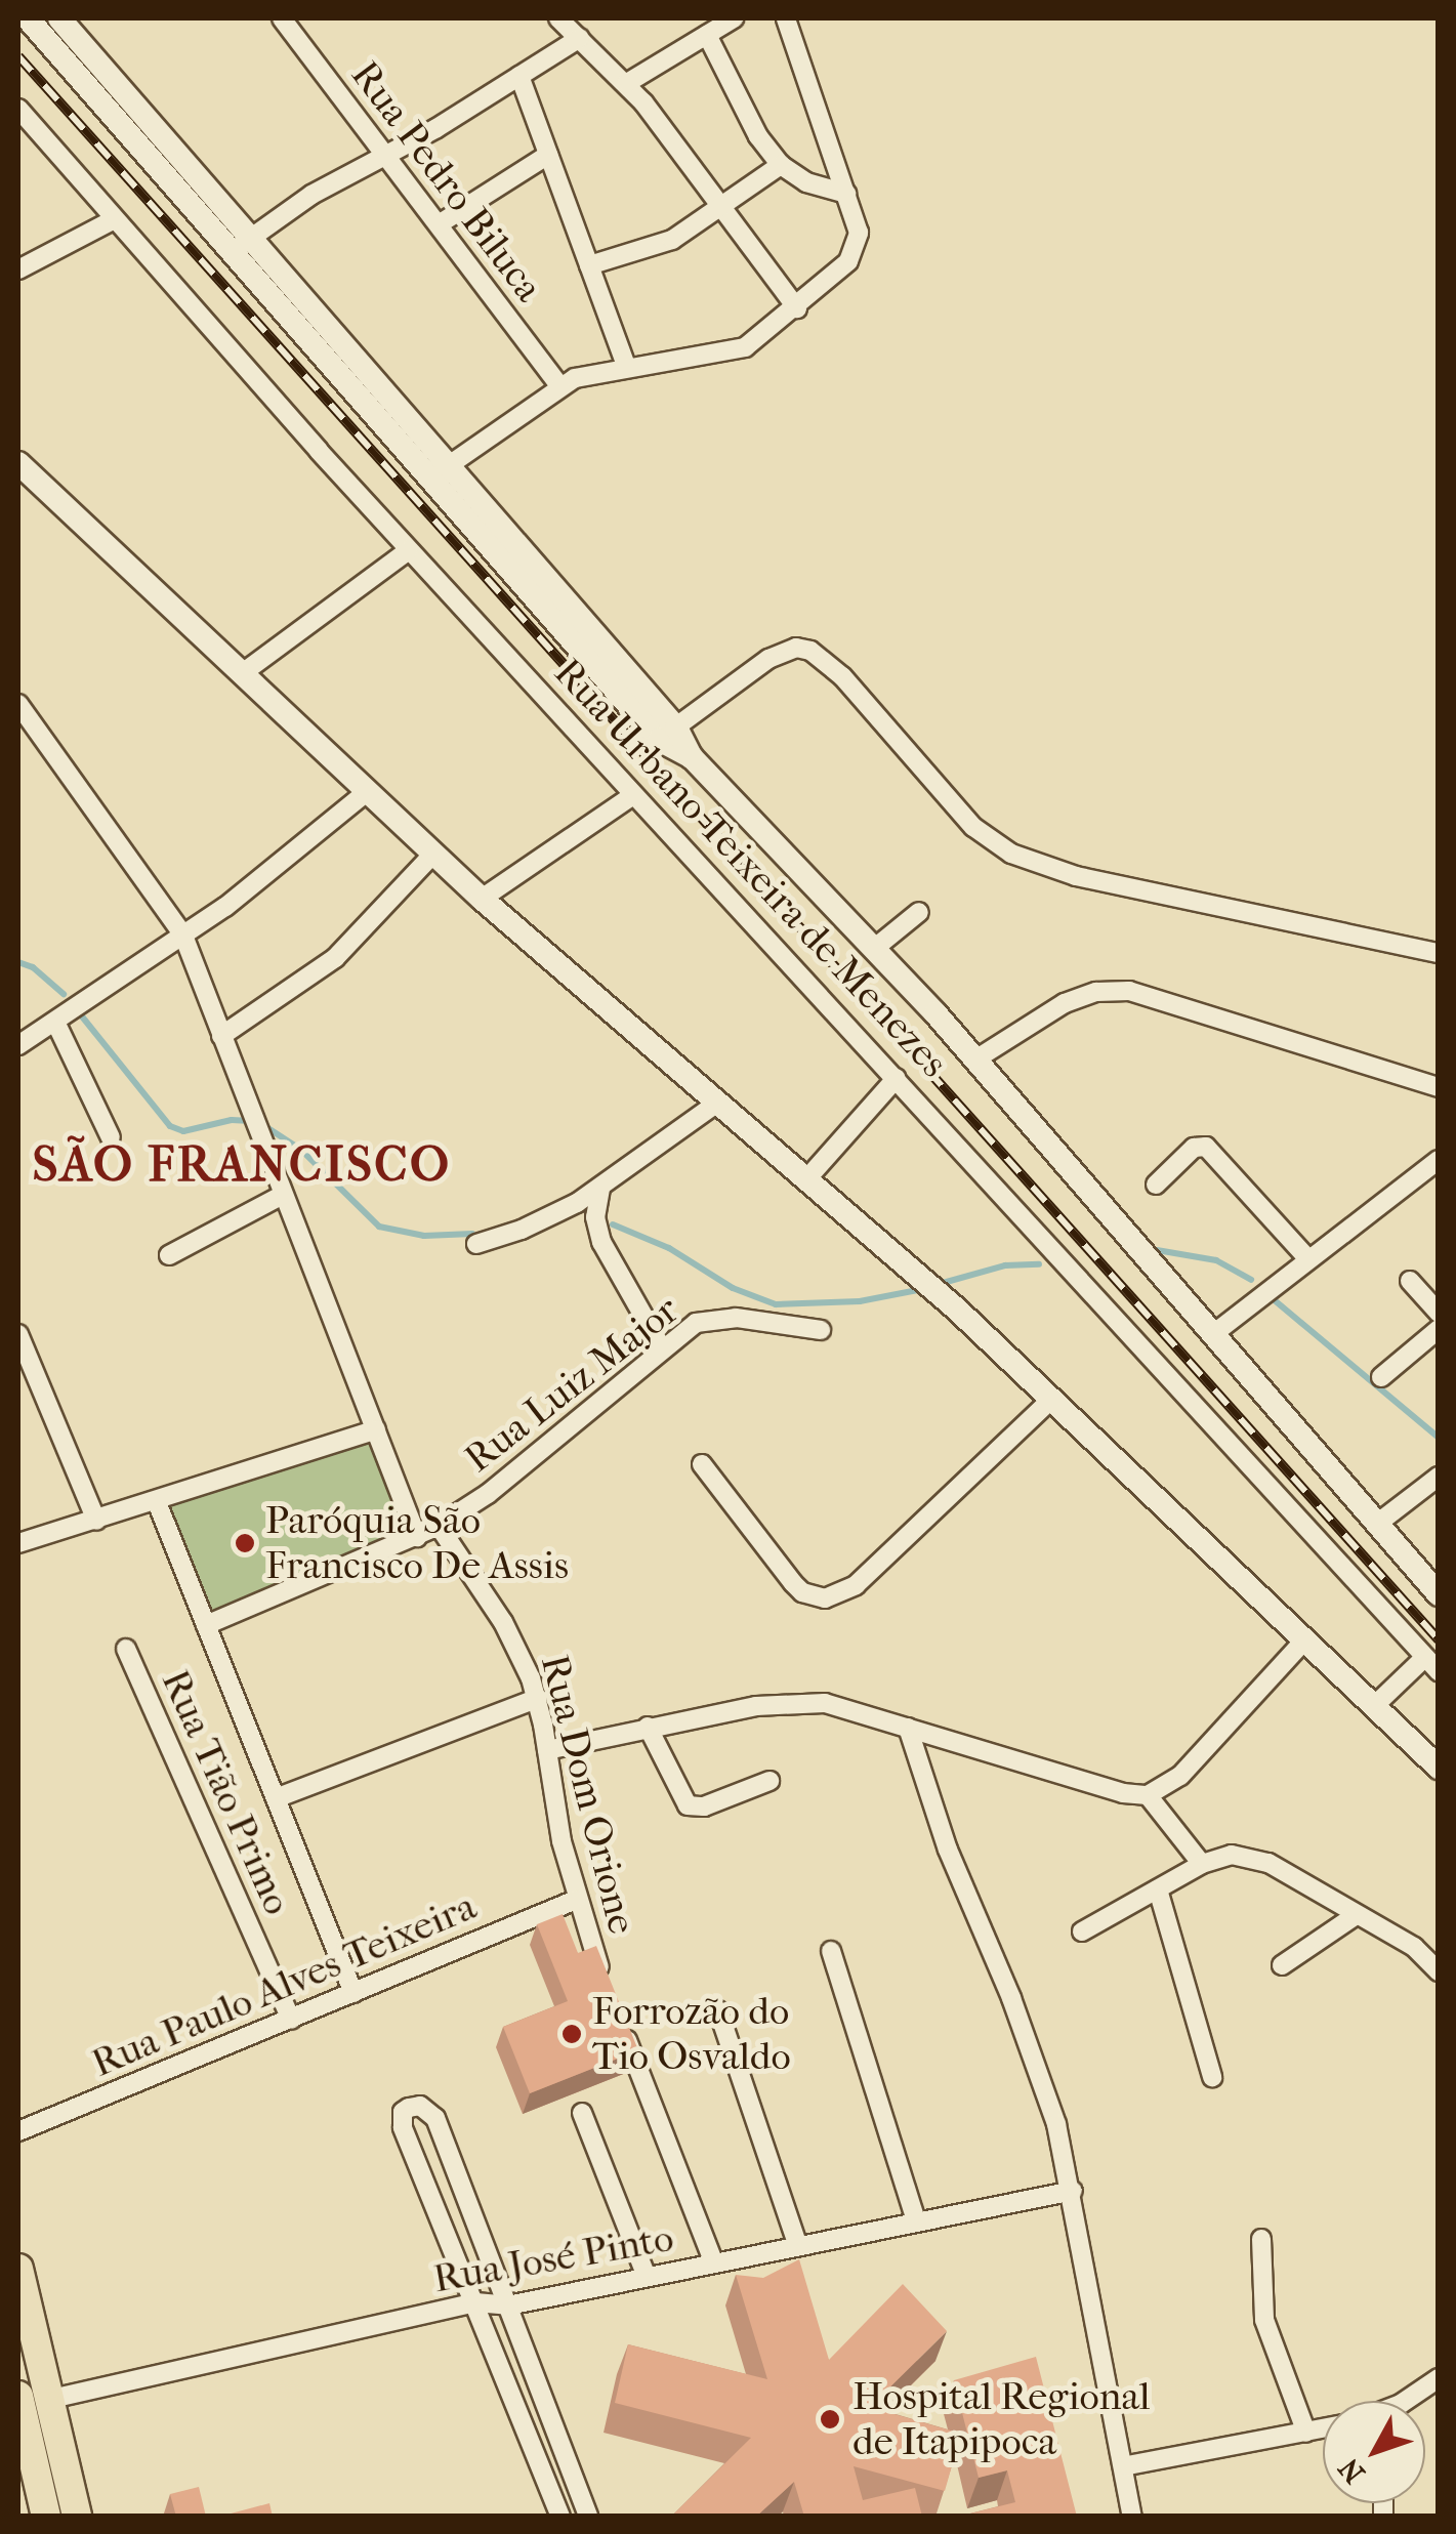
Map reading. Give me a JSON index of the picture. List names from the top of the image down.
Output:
{
  "streets": {
    "street": [
      "Rua Pedro Biluca",
      "Rua Urbano Teixeira de Menezes",
      "Rua Luiz Major",
      "Rua Tião Primo",
      "Rua Dom Orione",
      "Rua Paulo Alves Teixeira",
      "Rua José Pinto"
    ]
  },
  "crossings": [
    ["Rua Luiz Major", "Rua Dom Orione"],
    ["Rua Tião Primo", "Rua Paulo Alves Teixeira"],
    ["Rua Dom Orione", "Rua Paulo Alves Teixeira"]
  ],
  "districts": ["SÃO FRANCISCO"],
  "places": ["Paróquia São Francisco De Assis", "Forrozão do Tio Osvaldo", "Hospital Regional de Itapipoca"],
  "north": "bottom left"
}
